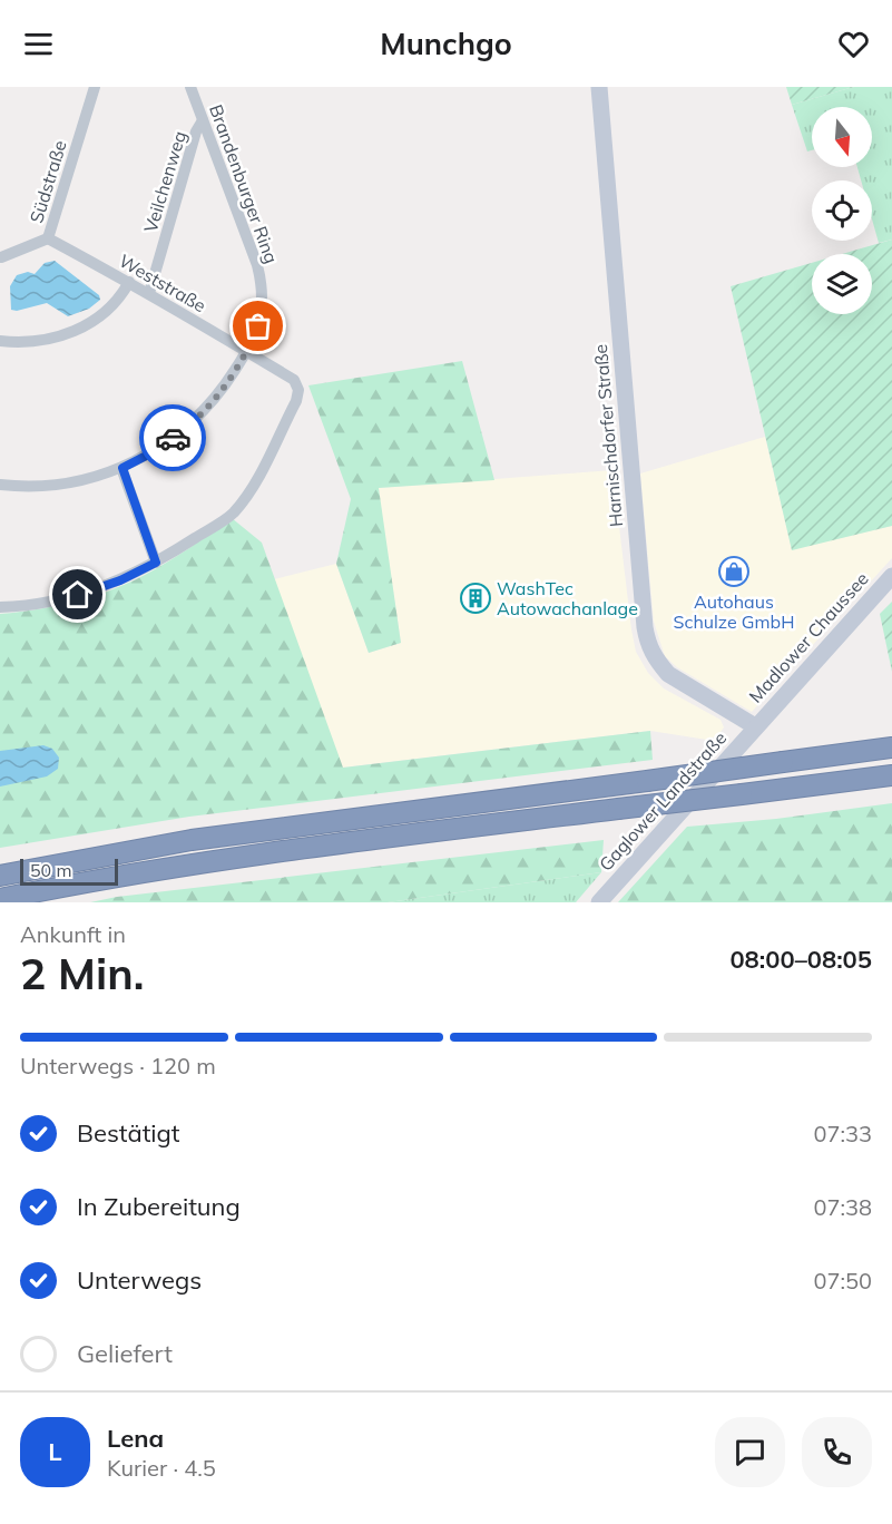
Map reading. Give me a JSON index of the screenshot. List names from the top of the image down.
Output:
{
  "streets": {
    "street": [
      "Südstraße",
      "Veilchenweg",
      "Brandenburger Ring",
      "Weststraße",
      "Harnischdorfer Straße",
      "Madlower Chaussee",
      "Gaglower Landstraße"
    ]
  },
  "crossings": [
    ["Südstraße", "Weststraße"],
    ["Veilchenweg", "Brandenburger Ring"],
    ["Veilchenweg", "Weststraße"],
    ["Brandenburger Ring", "Weststraße"],
    ["Harnischdorfer Straße", "Madlower Chaussee"],
    ["Harnischdorfer Straße", "Gaglower Landstraße"],
    ["Madlower Chaussee", "Gaglower Landstraße"]
  ],
  "places": {
    "shop": ["Autohaus Schulze GmbH"],
    "building": ["WashTec Autowachanlage"]
  },
  "scale_bar": "50 m",
  "north": "bottom",
  "page": {
    "header": "Munchgo",
    "scale": "50 m",
    "heading": ["2 Min.", "Ankunft in", "08:00–08:05"],
    "panel": ["Lena", "Kurier · 4.5"],
    "bar": "Unterwegs · 120 m",
    "list": [
      ["Bestätigt", "07:33"],
      ["In Zubereitung", "07:38"],
      ["Unterwegs", "07:50"],
      "Geliefert"
    ],
    "round": "L"
  }
}
